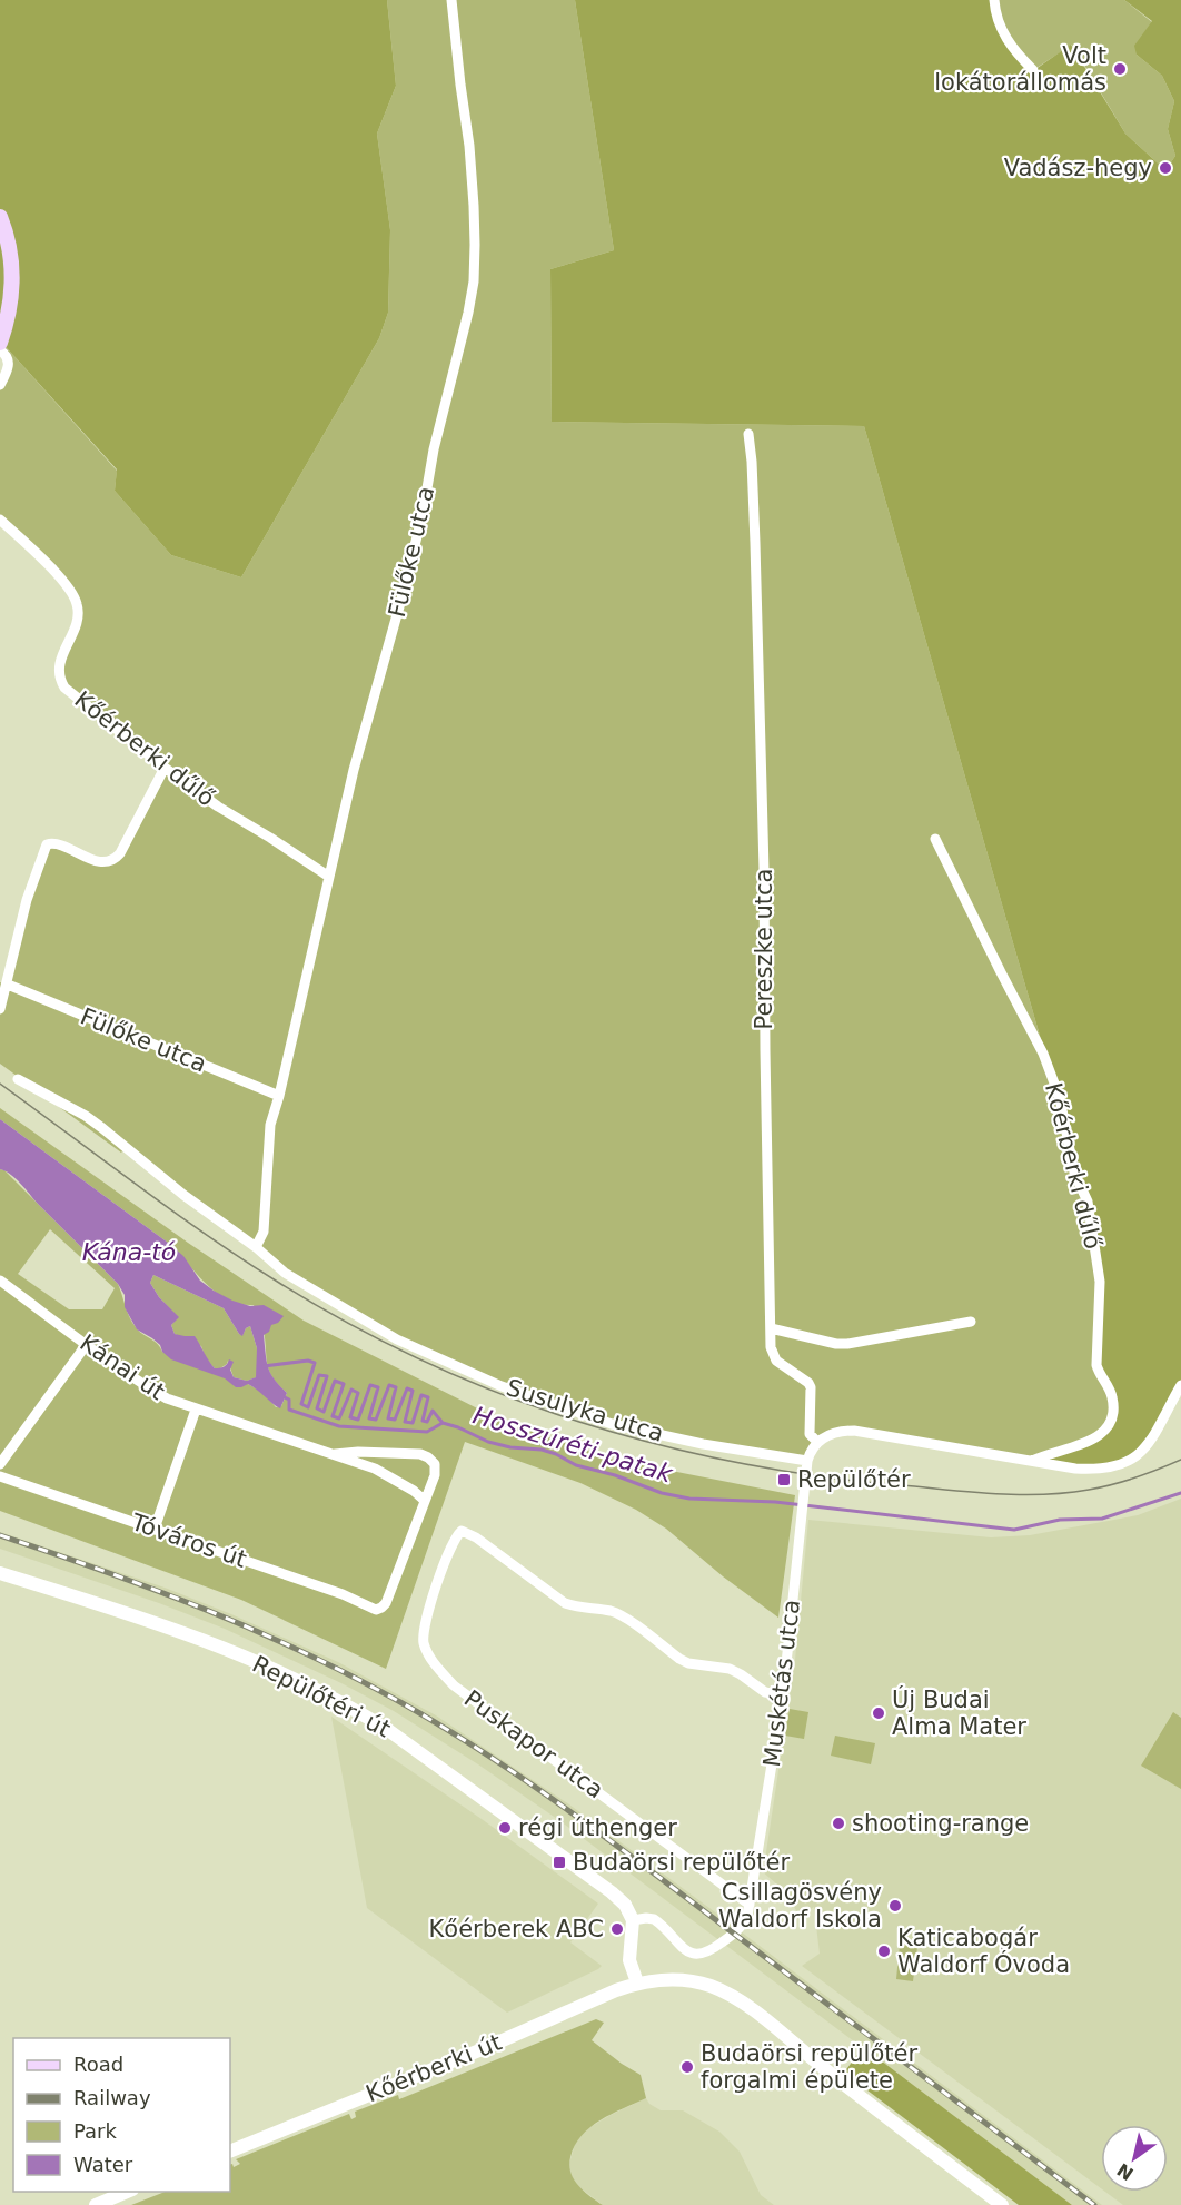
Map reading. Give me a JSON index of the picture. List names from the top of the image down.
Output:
{
  "streets": {
    "street": [
      "Fülőke utca",
      "Kőérberki dűlő",
      "Pereszke utca",
      "Kánai út",
      "Susulyka utca",
      "Tóváros út",
      "Muskétás utca",
      "Repülőtéri út",
      "Puskapor utca",
      "Kőérberki út"
    ]
  },
  "crossings": [
    ["Fülőke utca", "Kőérberki dűlő"],
    ["Fülőke utca", "Susulyka utca"],
    ["Kánai út", "Tóváros út"],
    ["Susulyka utca", "Muskétás utca"],
    ["Muskétás utca", "Puskapor utca"]
  ],
  "water": ["Kána-tó", "Hosszúréti-patak"],
  "places": {
    "other": [
      "Volt lokátorállomás",
      "Vadász-hegy",
      "Új Budai Alma Mater",
      "shooting-range",
      "régi úthenger",
      "Csillagösvény Waldorf Iskola",
      "Kőérberek ABC",
      "Katicabogár Waldorf Óvoda",
      "Budaörsi repülőtér forgalmi épülete"
    ],
    "transit": ["Repülőtér", "Budaörsi repülőtér"]
  },
  "legend": [
    "Road",
    "Railway",
    "Park",
    "Water"
  ],
  "north": "bottom left"
}
